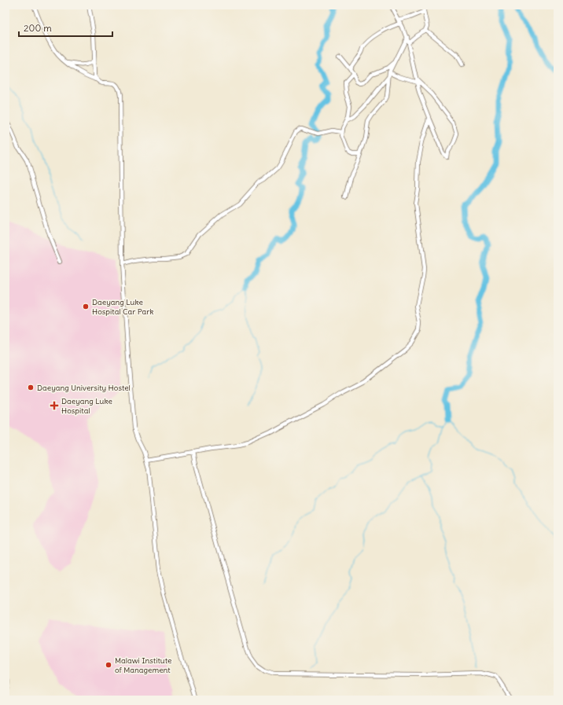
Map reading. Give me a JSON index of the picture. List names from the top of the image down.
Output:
{
  "places": {
    "other": ["Daeyang Luke Hospital Car Park", "Daeyang University Hostel", "Malawi Institute of Management"],
    "health": ["Daeyang Luke Hospital"]
  },
  "scale_bar": "200 m"
}
